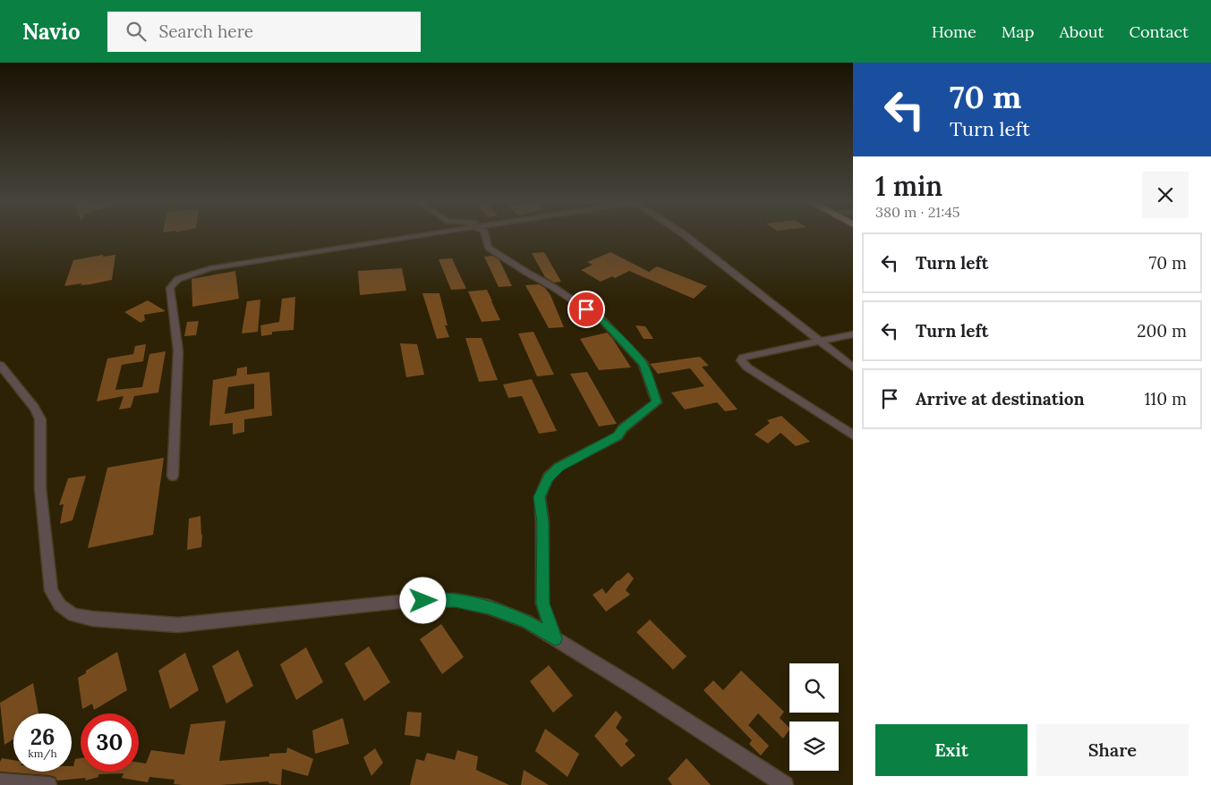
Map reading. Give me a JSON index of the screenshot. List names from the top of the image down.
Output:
{
  "page": {
    "header": "Navio",
    "search": "Search here",
    "nav": [
      "Home",
      "Map",
      "About",
      "Contact"
    ],
    "turn": ["70 m", "Turn left"],
    "heading": ["1 min", "380 m · 21:45"],
    "list": [
      {
        "name": "Turn left",
        "value": "70 m"
      },
      {
        "name": "Turn left",
        "value": "200 m"
      },
      {
        "name": "Arrive at destination",
        "value": "110 m"
      }
    ],
    "speed": "26 km/h",
    "limit": "30",
    "buttons": ["Exit", "Share"]
  }
}
